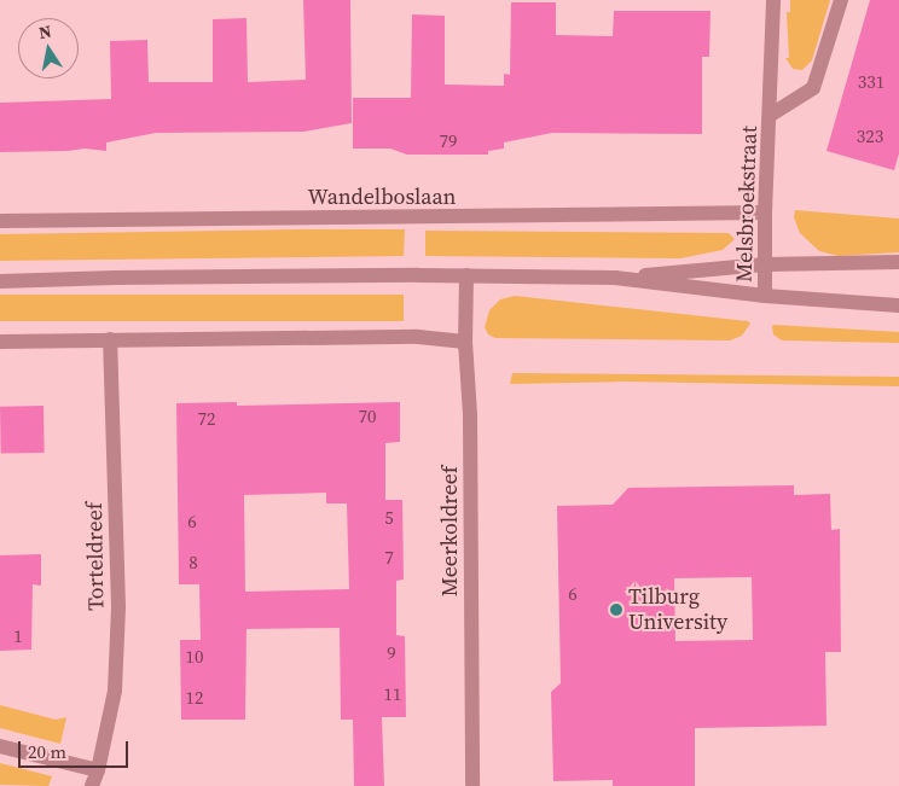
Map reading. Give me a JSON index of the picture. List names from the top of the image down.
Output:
{
  "streets": {
    "street": [
      "Wandelboslaan",
      "Melsbroekstraat",
      "Meerkoldreef",
      "Torteldreef"
    ]
  },
  "crossings": [
    ["Wandelboslaan", "Melsbroekstraat"]
  ],
  "places": ["Tilburg University"],
  "house_numbers": [
    "331",
    "323",
    "79",
    "70",
    "72",
    "5",
    "6",
    "7",
    "8",
    "6",
    "1",
    "9",
    "10",
    "11",
    "12"
  ],
  "scale_bar": "20 m",
  "north": "top"
}
